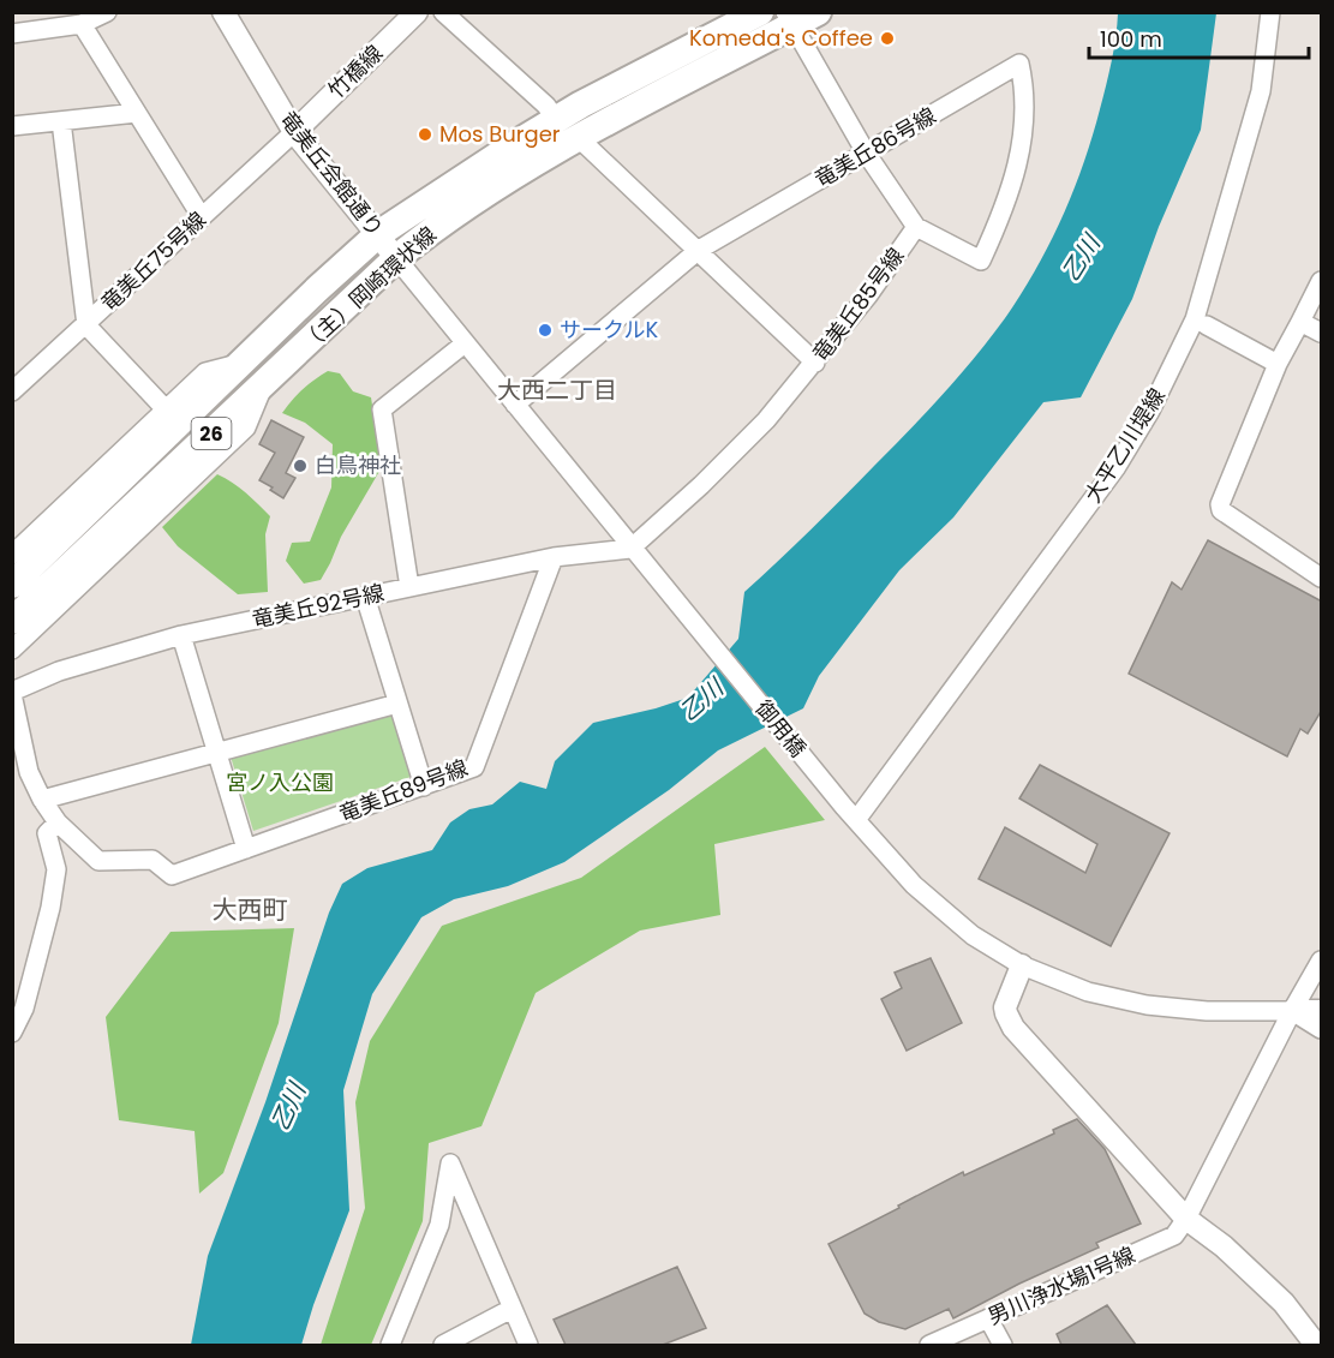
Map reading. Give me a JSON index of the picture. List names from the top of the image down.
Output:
{
  "streets": {
    "main road": ["（主）岡崎環状線", "26"],
    "street": [
      "竹橋線",
      "竜美丘86号線",
      "竜美丘会館通り",
      "竜美丘75号線",
      "竜美丘85号線",
      "大平乙川堤線",
      "竜美丘92号線",
      "御用橋",
      "竜美丘89号線",
      "男川浄水場1号線"
    ]
  },
  "crossings": [
    ["竹橋線", "竜美丘会館通り"],
    ["竹橋線", "竜美丘75号線"],
    ["竜美丘86号線", "竜美丘85号線"],
    ["竜美丘86号線", "御用橋"],
    ["竜美丘会館通り", "竜美丘75号線"],
    ["竜美丘会館通り", "（主）岡崎環状線"],
    ["竜美丘会館通り", "御用橋"],
    ["（主）岡崎環状線", "竜美丘85号線"],
    ["（主）岡崎環状線", "御用橋"],
    ["竜美丘85号線", "竜美丘92号線"],
    ["竜美丘85号線", "御用橋"],
    ["大平乙川堤線", "御用橋"],
    ["竜美丘92号線", "御用橋"],
    ["竜美丘92号線", "竜美丘89号線"]
  ],
  "districts": ["大西二丁目", "大西町"],
  "water": ["乙川"],
  "parks": ["宮ノ入公園"],
  "places": [
    "Komeda's Coffee",
    "Mos Burger",
    "サークルK",
    "白鳥神社"
  ],
  "scale_bar": "100 m"
}
